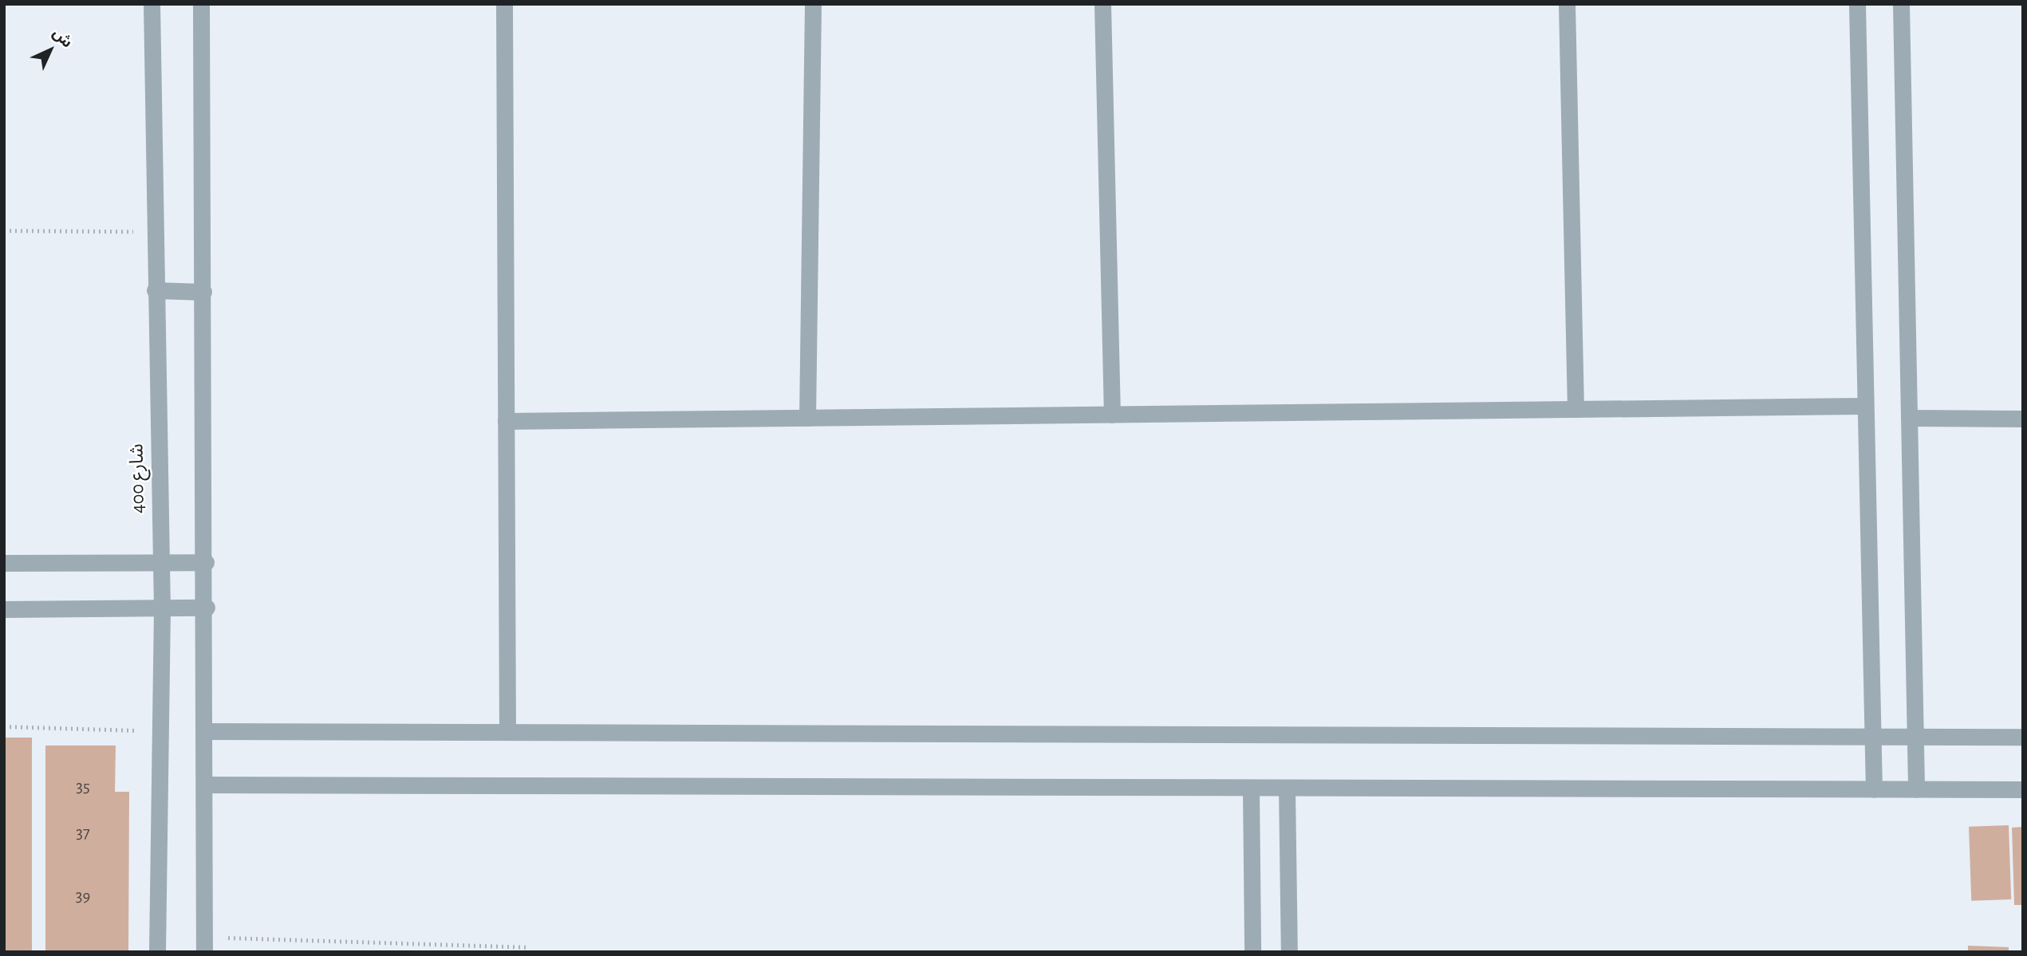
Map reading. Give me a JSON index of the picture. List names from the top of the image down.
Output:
{
  "streets": {
    "street": ["شارع 400"]
  },
  "house_numbers": ["35", "37", "39"],
  "north": "top right"
}
